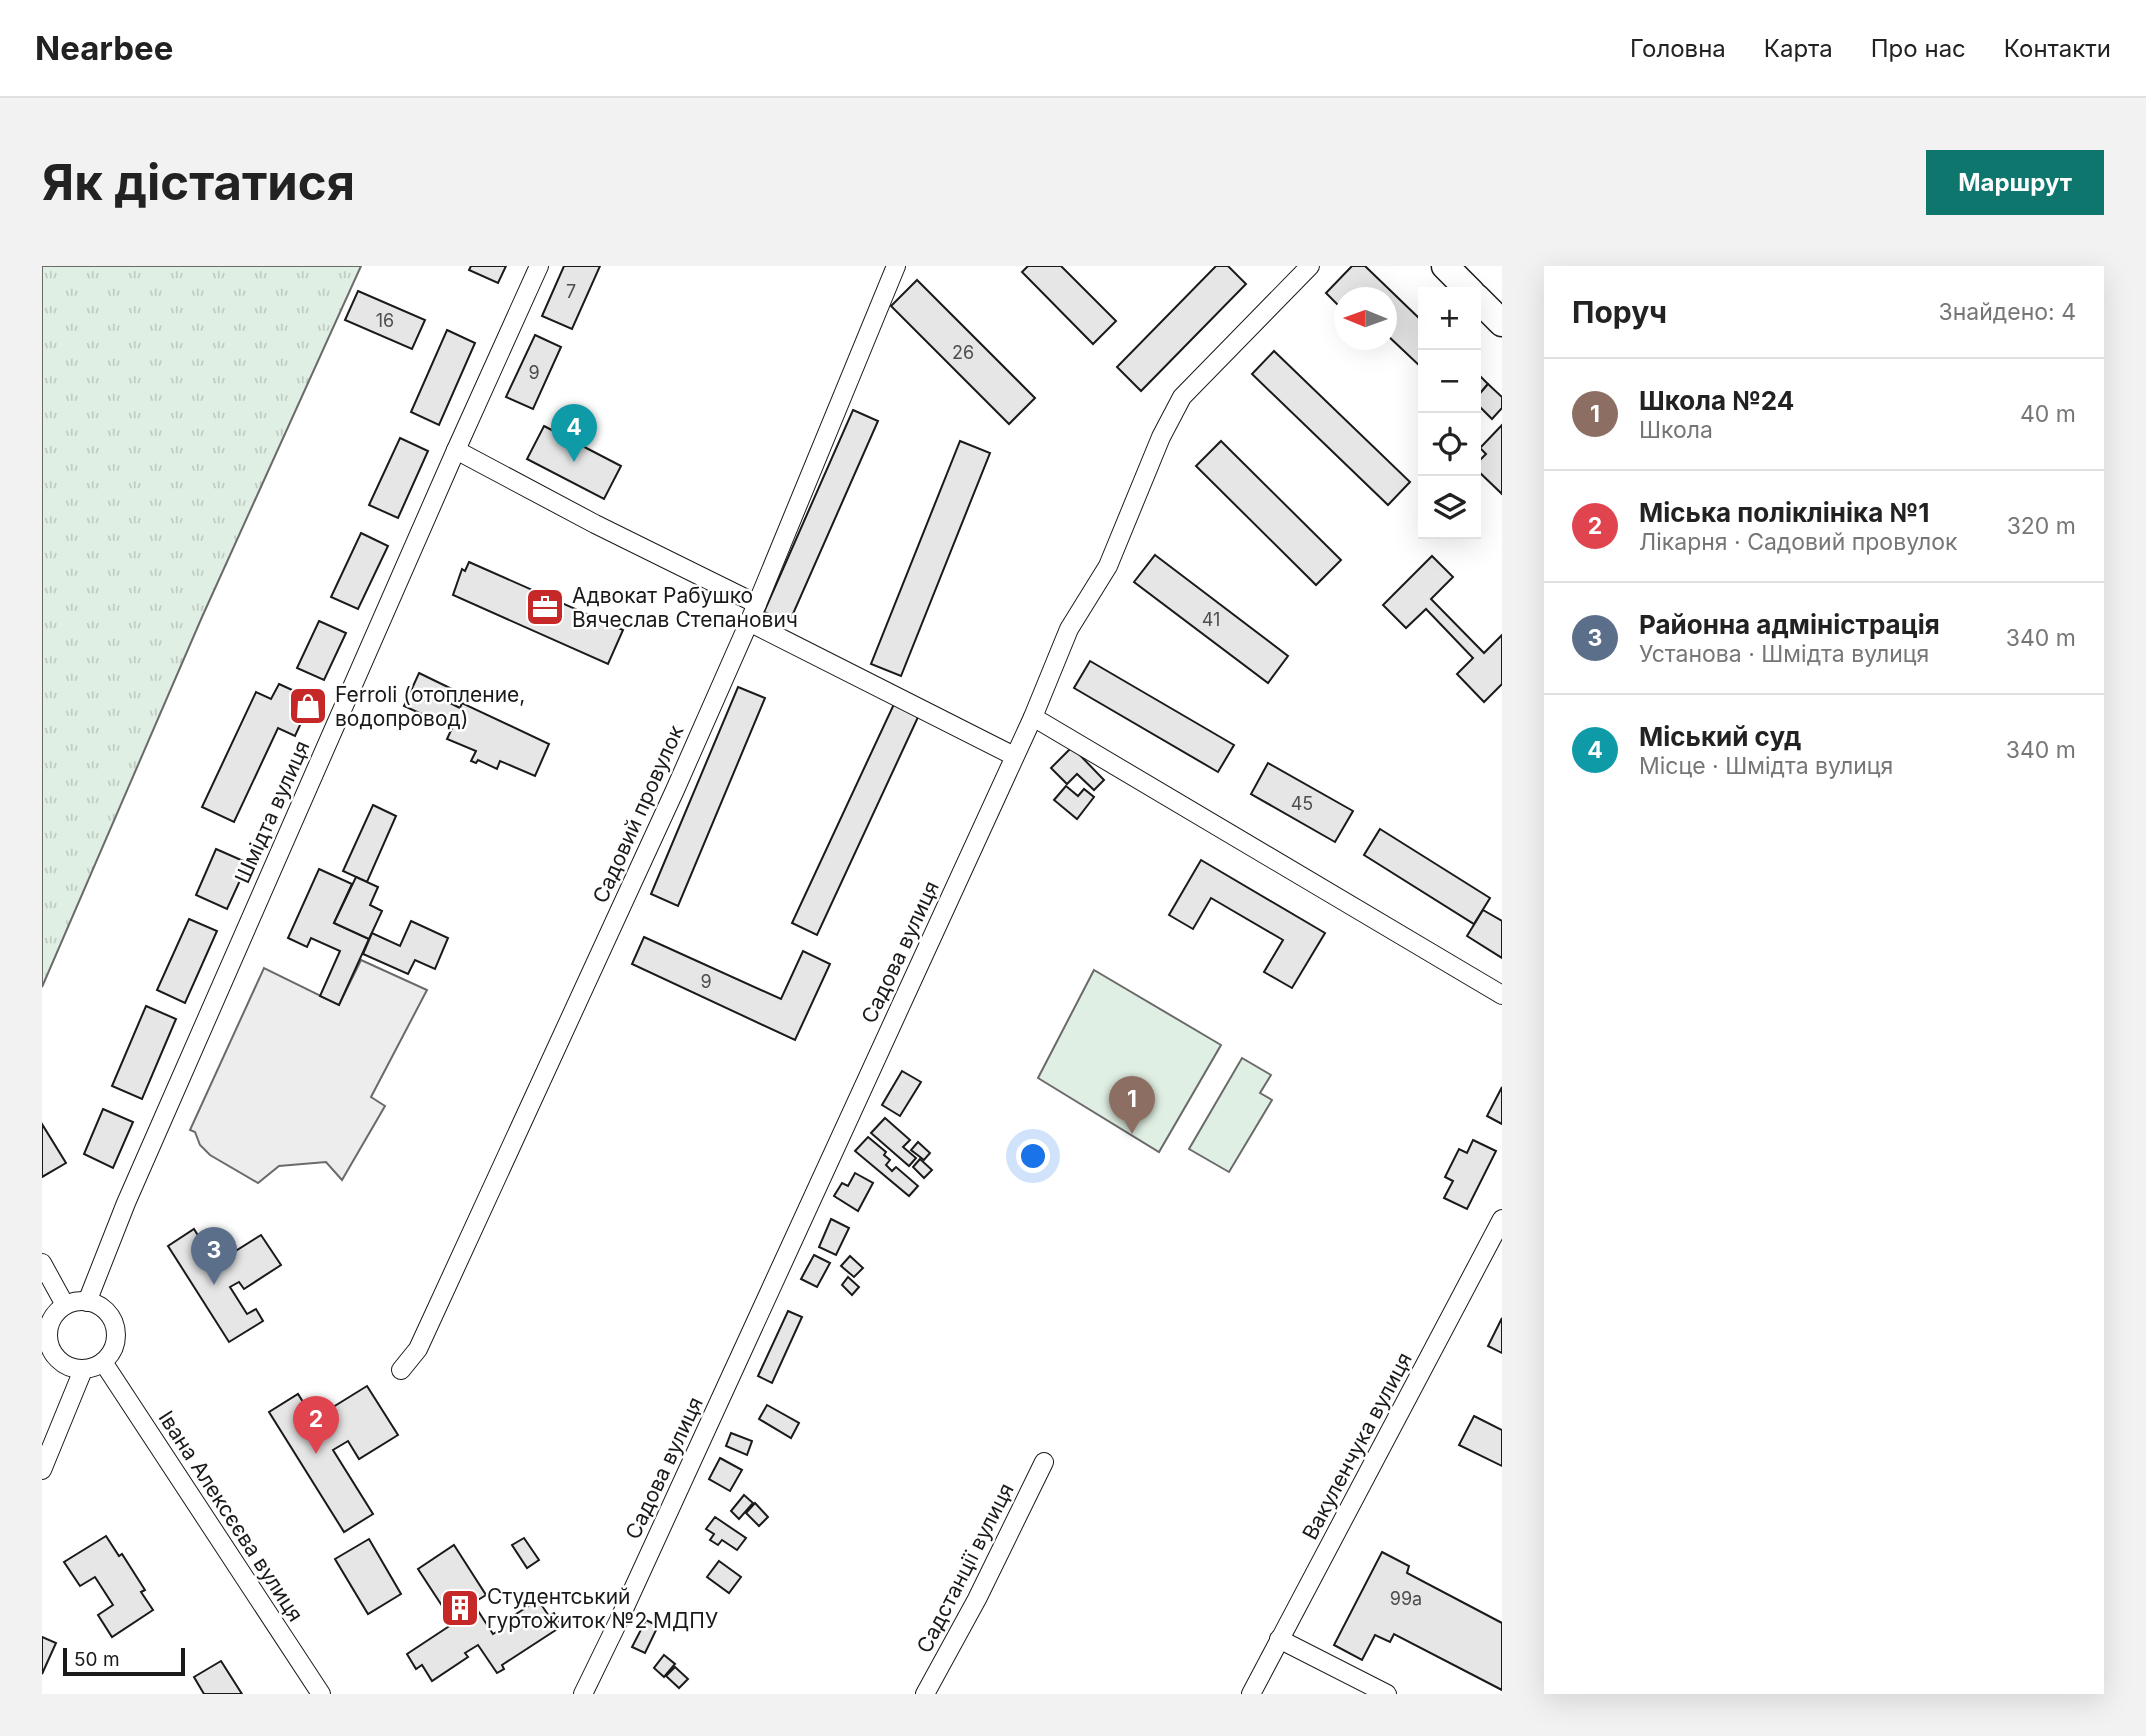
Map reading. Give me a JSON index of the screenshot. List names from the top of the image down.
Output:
{
  "streets": {
    "street": [
      "Шмідта вулиця",
      "Садовий провулок",
      "Садова вулиця",
      "Вакуленчука вулиця",
      "Івана Алексєєва вулиця",
      "Садстанції вулиця"
    ]
  },
  "crossings": [
    ["Шмідта вулиця", "Івана Алексєєва вулиця"]
  ],
  "places": {
    "office": ["Адвокат Рабушко Вячеслав Степанович"],
    "shop": ["Ferroli (отопление, водопровод)"],
    "building": ["Студентський гуртожиток №2 МДПУ"]
  },
  "house_numbers": [
    "7",
    "16",
    "26",
    "9",
    "41",
    "45",
    "9",
    "99а"
  ],
  "scale_bar": "50 m",
  "north": "left",
  "page": {
    "header": "Nearbee",
    "nav": [
      "Головна",
      "Карта",
      "Про нас",
      "Контакти"
    ],
    "buttons": "Маршрут",
    "title": "Як дістатися",
    "heading": ["Поруч", "Знайдено: 4"],
    "map_buttons": ["+", "−"],
    "list": [
      {
        "mark": "1",
        "name": "Школа №24",
        "note": "Школа",
        "value": "40 m"
      },
      {
        "mark": "2",
        "name": "Міська поліклініка №1",
        "note": "Лікарня · Садовий провулок",
        "value": "320 m"
      },
      {
        "mark": "3",
        "name": "Районна адміністрація",
        "note": "Установа · Шмідта вулиця",
        "value": "340 m"
      },
      {
        "mark": "4",
        "name": "Міський суд",
        "note": "Місце · Шмідта вулиця",
        "value": "340 m"
      }
    ],
    "pins": [
      "4",
      "1",
      "3",
      "2"
    ],
    "scale": "50 m"
  }
}
